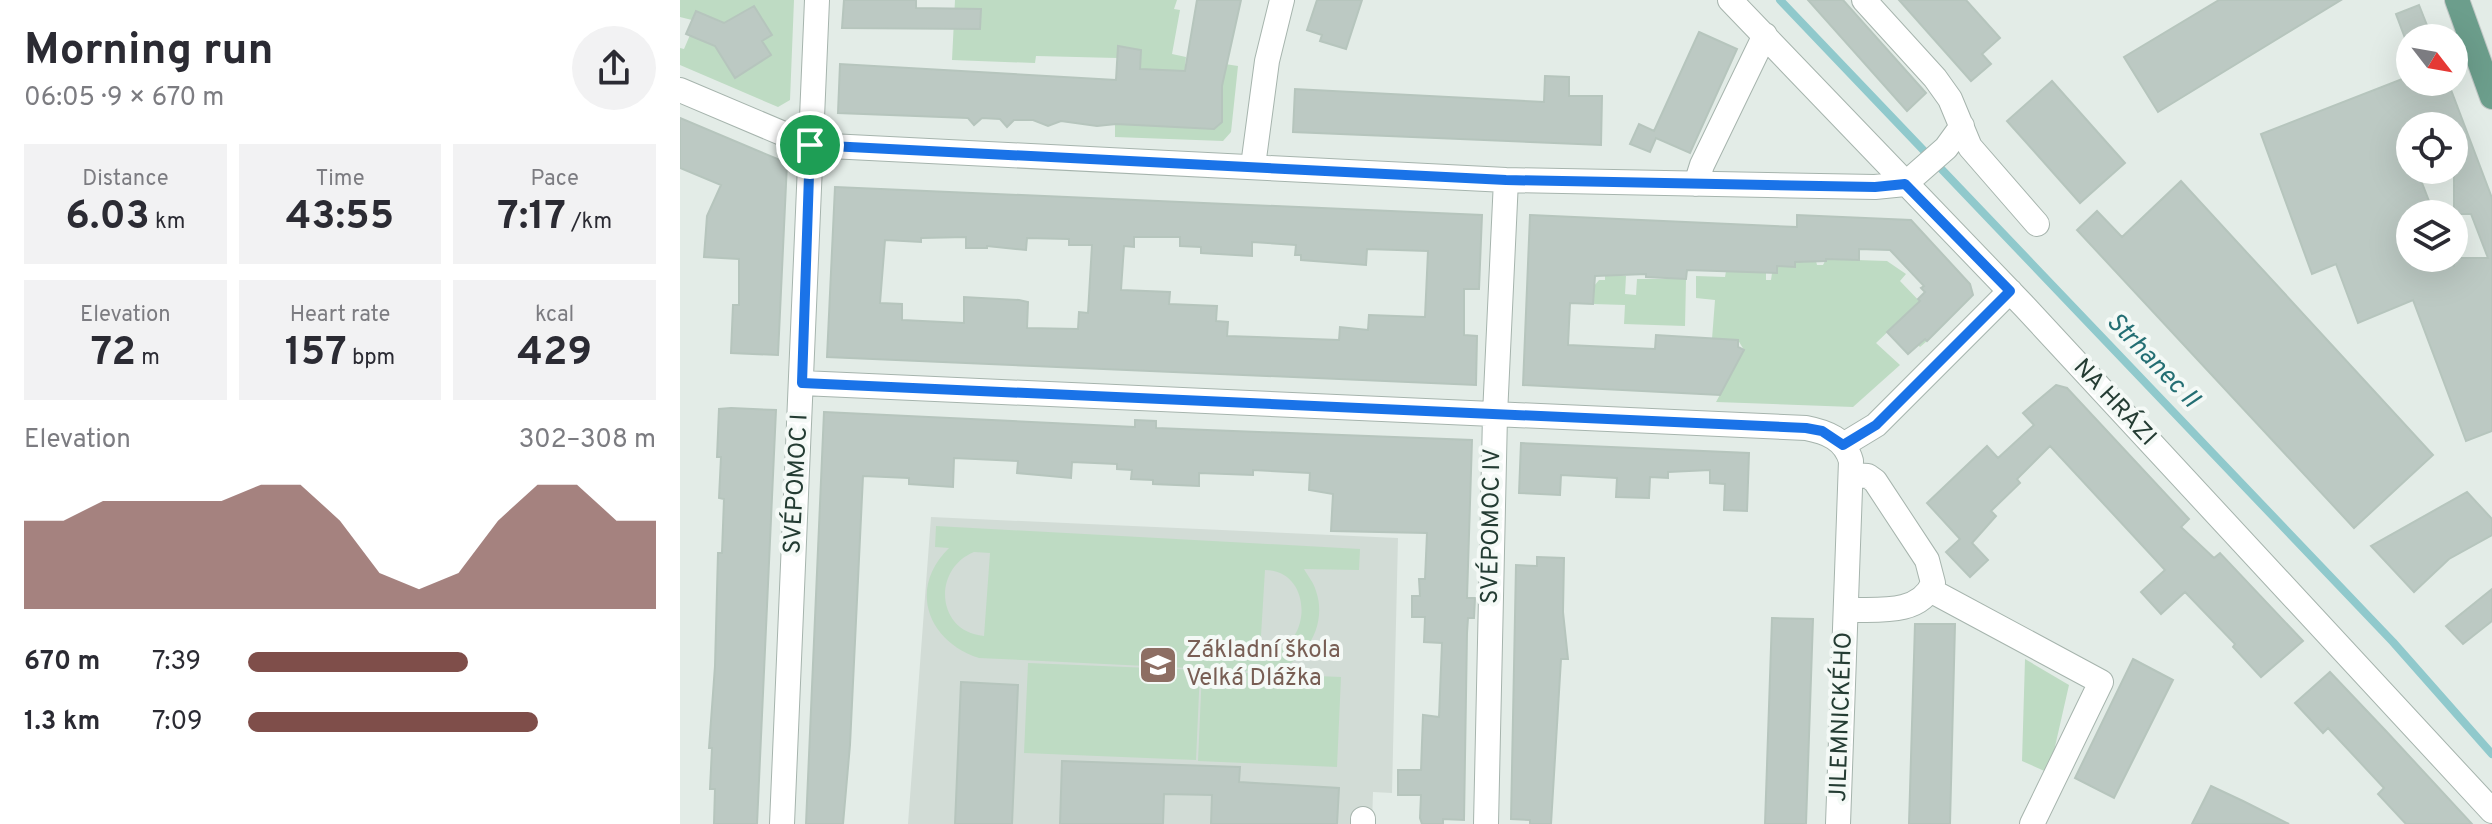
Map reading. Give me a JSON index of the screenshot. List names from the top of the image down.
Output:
{
  "streets": {
    "street": [
      "NA HRÁZI",
      "SVÉPOMOC I",
      "SVÉPOMOC IV",
      "JILEMNICKÉHO"
    ]
  },
  "water": ["Strhanec II"],
  "places": {
    "school or university": ["Základní škola Velká Dlážka"]
  },
  "north": "bottom right",
  "page": {
    "heading": ["Morning run", "06:05 · 9 × 670 m"],
    "stats": [
      ["Distance", "6.03 km"],
      ["Time", "43:55"],
      ["Pace", "7:17 /km"],
      ["Elevation", "72 m"],
      ["Heart rate", "157 bpm"],
      ["kcal", "429"]
    ],
    "chart": ["Elevation", "302–308 m"],
    "list": [
      {
        "name": "670 m",
        "note": "7:39"
      },
      {
        "name": "1.3 km",
        "note": "7:09"
      }
    ]
  }
}
